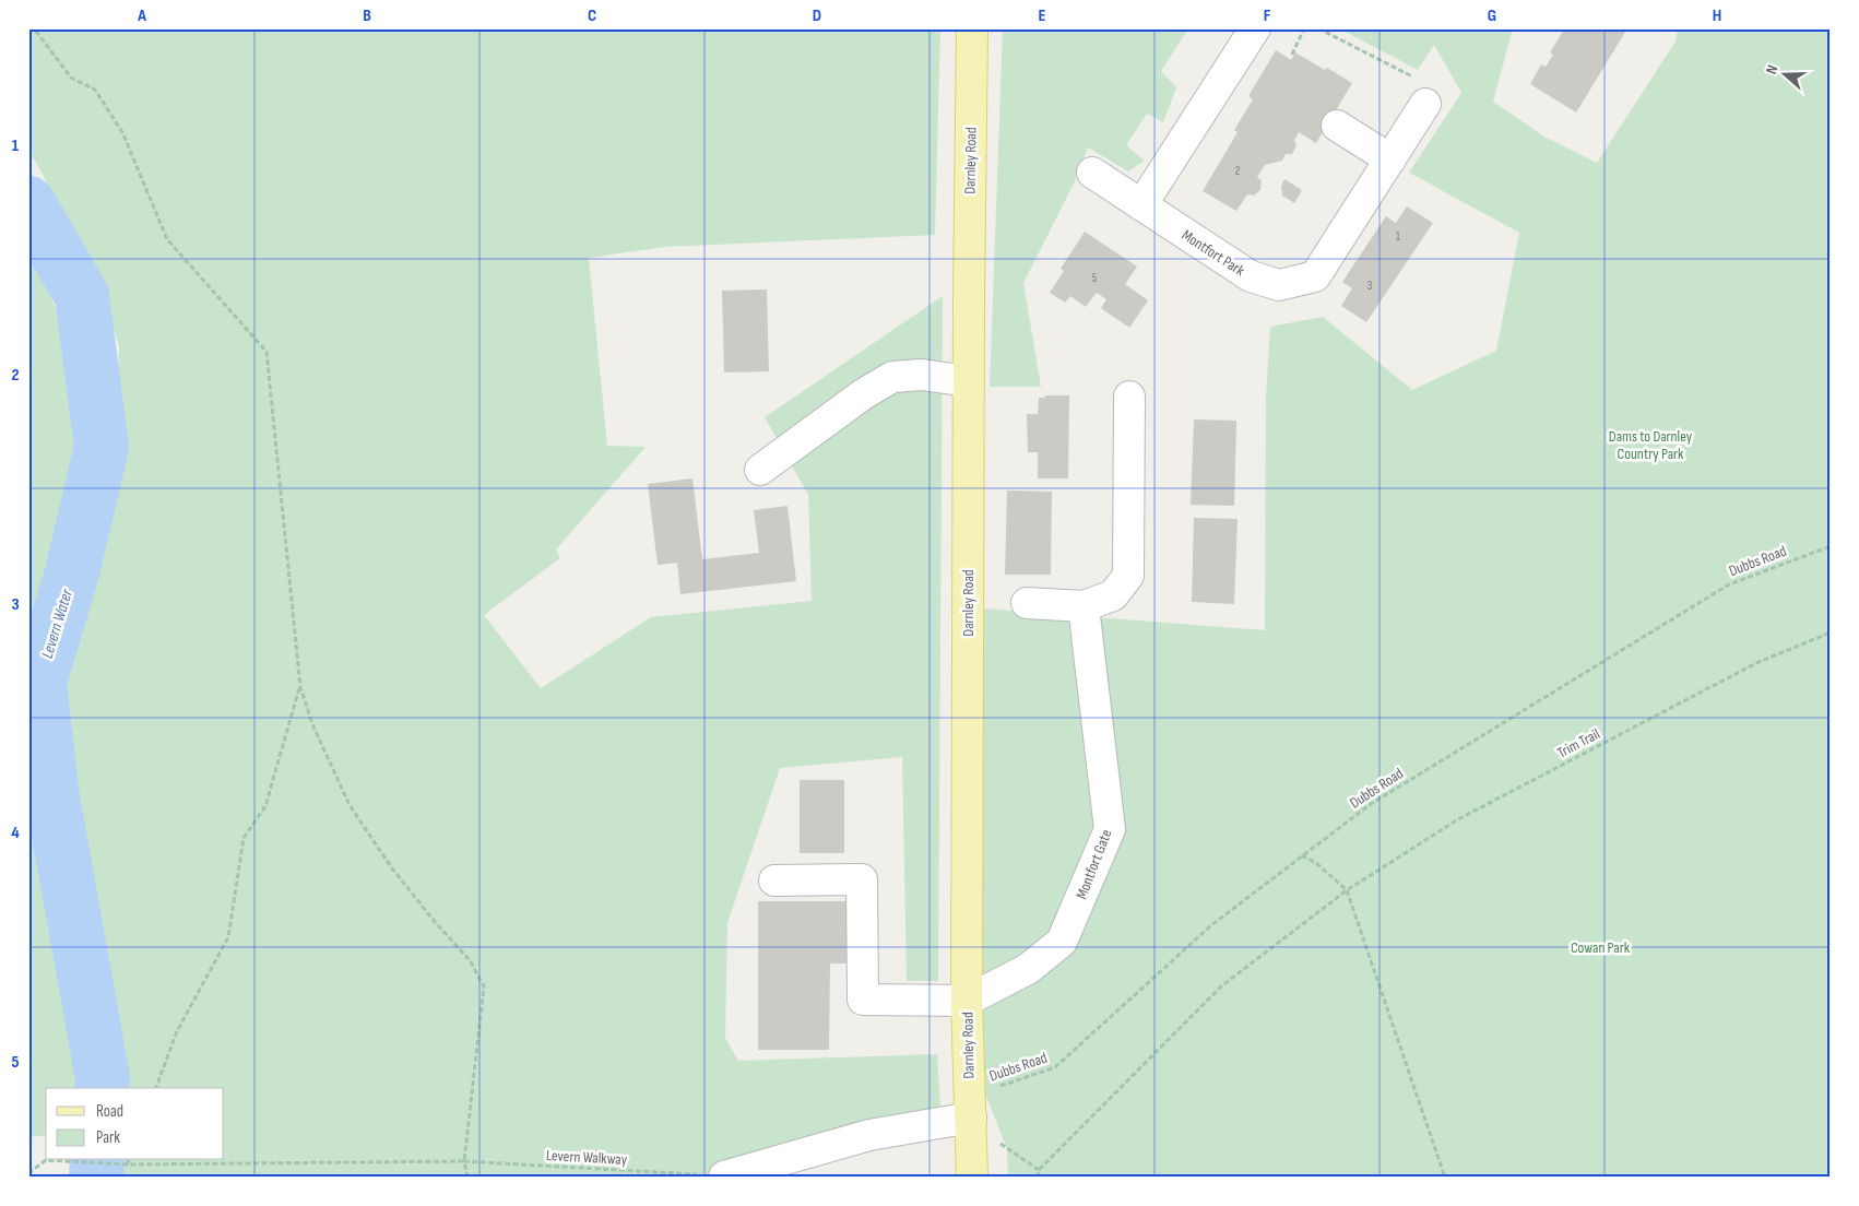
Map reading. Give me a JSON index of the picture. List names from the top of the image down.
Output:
{
  "streets": {
    "main road": ["Darnley Road"],
    "street": ["Montfort Park", "Montfort Gate"],
    "path": ["Dubbs Road", "Trim Trail", "Levern Walkway"]
  },
  "crossings": [
    ["Darnley Road", "Dubbs Road"],
    ["Darnley Road", "Montfort Gate"]
  ],
  "water": ["Levern Water"],
  "parks": ["Dams to Darnley Country Park", "Cowan Park"],
  "house_numbers": [
    "2",
    "1",
    "5",
    "3"
  ],
  "legend": ["Road", "Park"],
  "north": "left",
  "grid": {
    "columns": [
      "A",
      "B",
      "C",
      "D",
      "E",
      "F",
      "G",
      "H"
    ],
    "rows": [
      "1",
      "2",
      "3",
      "4",
      "5"
    ]
  }
}
